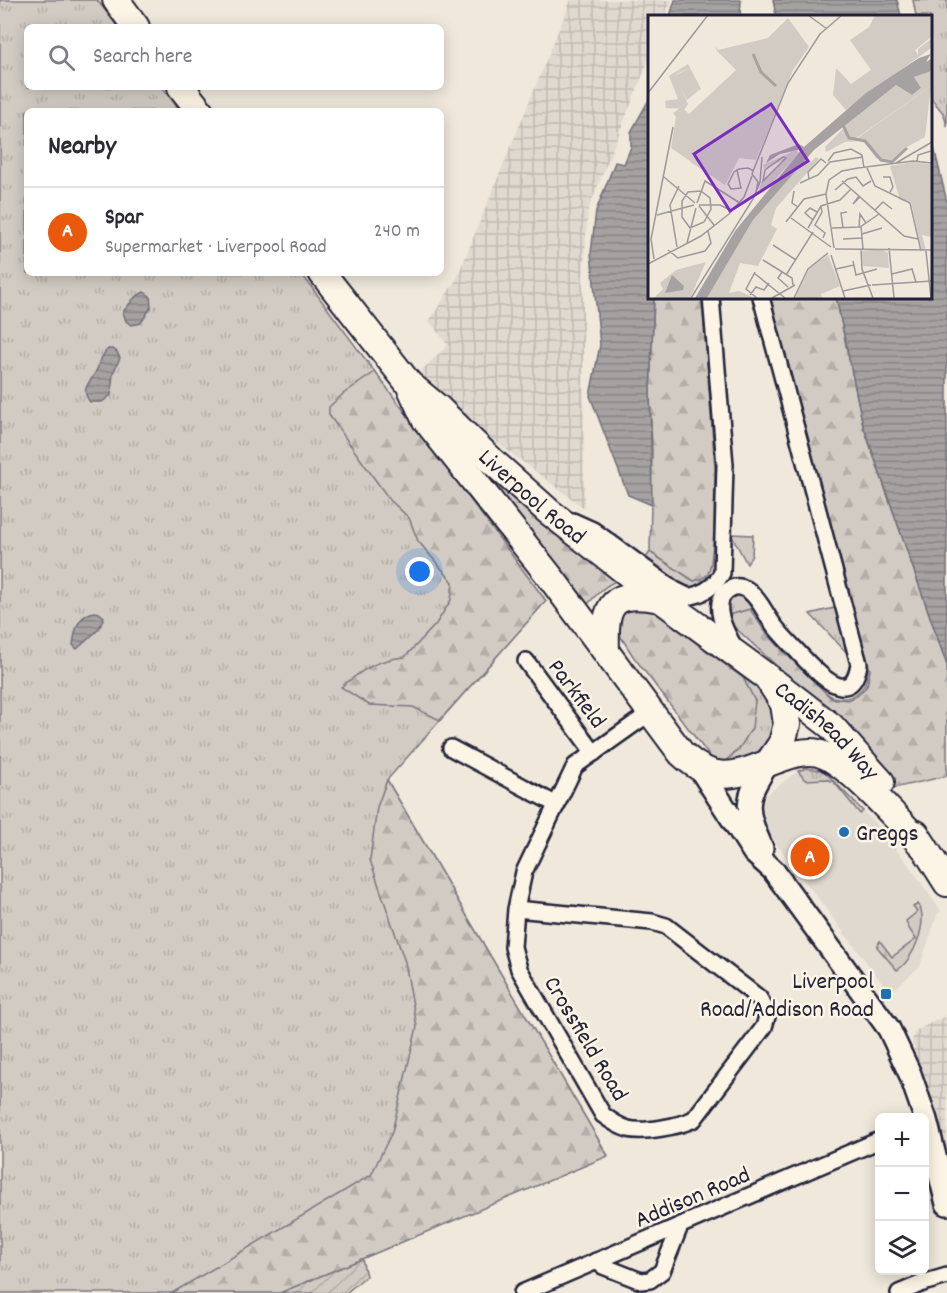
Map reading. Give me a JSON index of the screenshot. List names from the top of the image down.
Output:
{
  "streets": {
    "highway": ["Liverpool Road", "Cadishead Way"],
    "street": ["Parkfield", "Crossfield Road", "Addison Road"]
  },
  "crossings": [
    ["Liverpool Road", "Cadishead Way"],
    ["Liverpool Road", "Crossfield Road"],
    ["Parkfield", "Crossfield Road"]
  ],
  "places": {
    "other": ["Greggs"],
    "transit": ["Liverpool Road/Addison Road"]
  },
  "page": {
    "search": "Search here",
    "heading": "Nearby",
    "list": [
      {
        "mark": "A",
        "name": "Spar",
        "note": "Supermarket · Liverpool Road",
        "value": "240 m"
      }
    ],
    "pins": "A",
    "map_buttons": ["+", "−"]
  }
}
